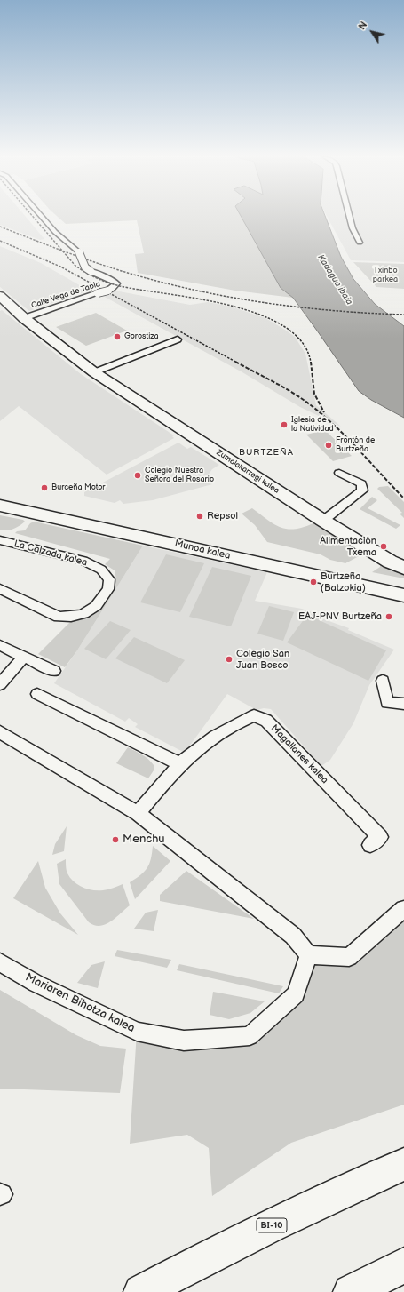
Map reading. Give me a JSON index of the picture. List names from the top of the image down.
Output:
{
  "streets": {
    "main road": ["Zumalakarregi kalea", "Munoa kalea", "BI-10"],
    "street": [
      "Calle Vega de Tapia",
      "La Calzada kalea",
      "Magallanes kalea",
      "Mariaren Bihotza kalea"
    ]
  },
  "crossings": [
    ["Calle Vega de Tapia", "Zumalakarregi kalea"]
  ],
  "districts": ["BURTZEÑA"],
  "water": ["Kadagua ibaia"],
  "parks": ["Txinbo parkea"],
  "places": [
    "Gorostiza",
    "Iglesia de la Natividad",
    "Frontón de Burtzeña",
    "Colegio Nuestra Señora del Rosario",
    "Burceña Motor",
    "Repsol",
    "Alimentación Txema",
    "Burtzeña (Batzokia)",
    "EAJ-PNV Burtzeña",
    "Colegio San Juan Bosco",
    "Menchu"
  ],
  "north": "top left"
}
